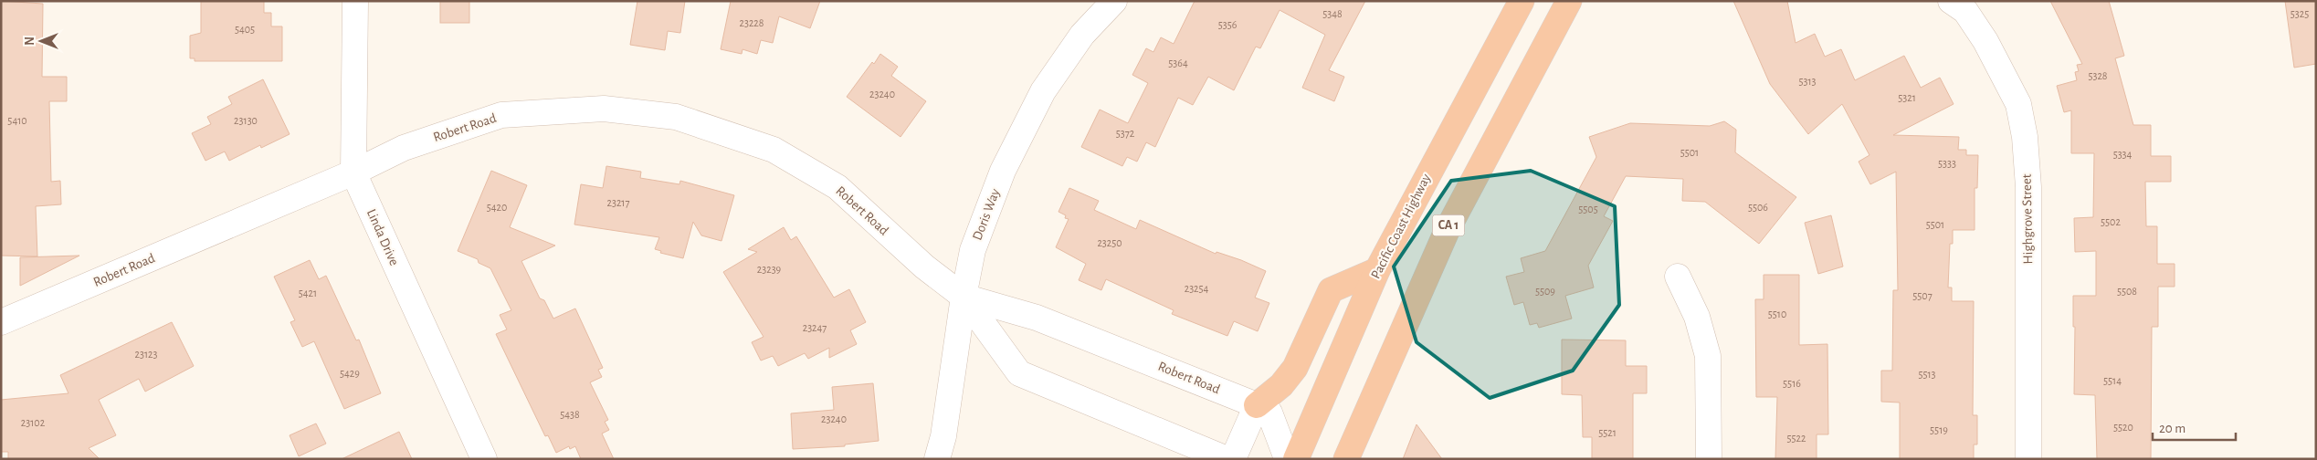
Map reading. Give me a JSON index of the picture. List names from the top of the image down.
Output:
{
  "streets": {
    "highway": ["CA 1", "Pacific Coast Highway"],
    "street": [
      "Robert Road",
      "Doris Way",
      "Highgrove Street",
      "Linda Drive"
    ]
  },
  "crossings": [
    ["Robert Road", "Doris Way"],
    ["Robert Road", "Pacific Coast Highway"],
    ["Robert Road", "Linda Drive"]
  ],
  "house_numbers": [
    "5348",
    "5325",
    "23228",
    "5356",
    "5405",
    "5364",
    "5328",
    "5313",
    "23240",
    "5321",
    "5410",
    "23130",
    "5372",
    "5501",
    "5334",
    "5333",
    "23217",
    "5420",
    "5506",
    "5505",
    "5502",
    "5501",
    "23250",
    "23239",
    "23254",
    "5509",
    "5508",
    "5421",
    "5507",
    "5510",
    "23247",
    "23123",
    "5429",
    "5513",
    "5514",
    "5516",
    "5438",
    "23240",
    "23102",
    "5520",
    "5519",
    "5521",
    "5522"
  ],
  "scale_bar": "20 m",
  "north": "left"
}
